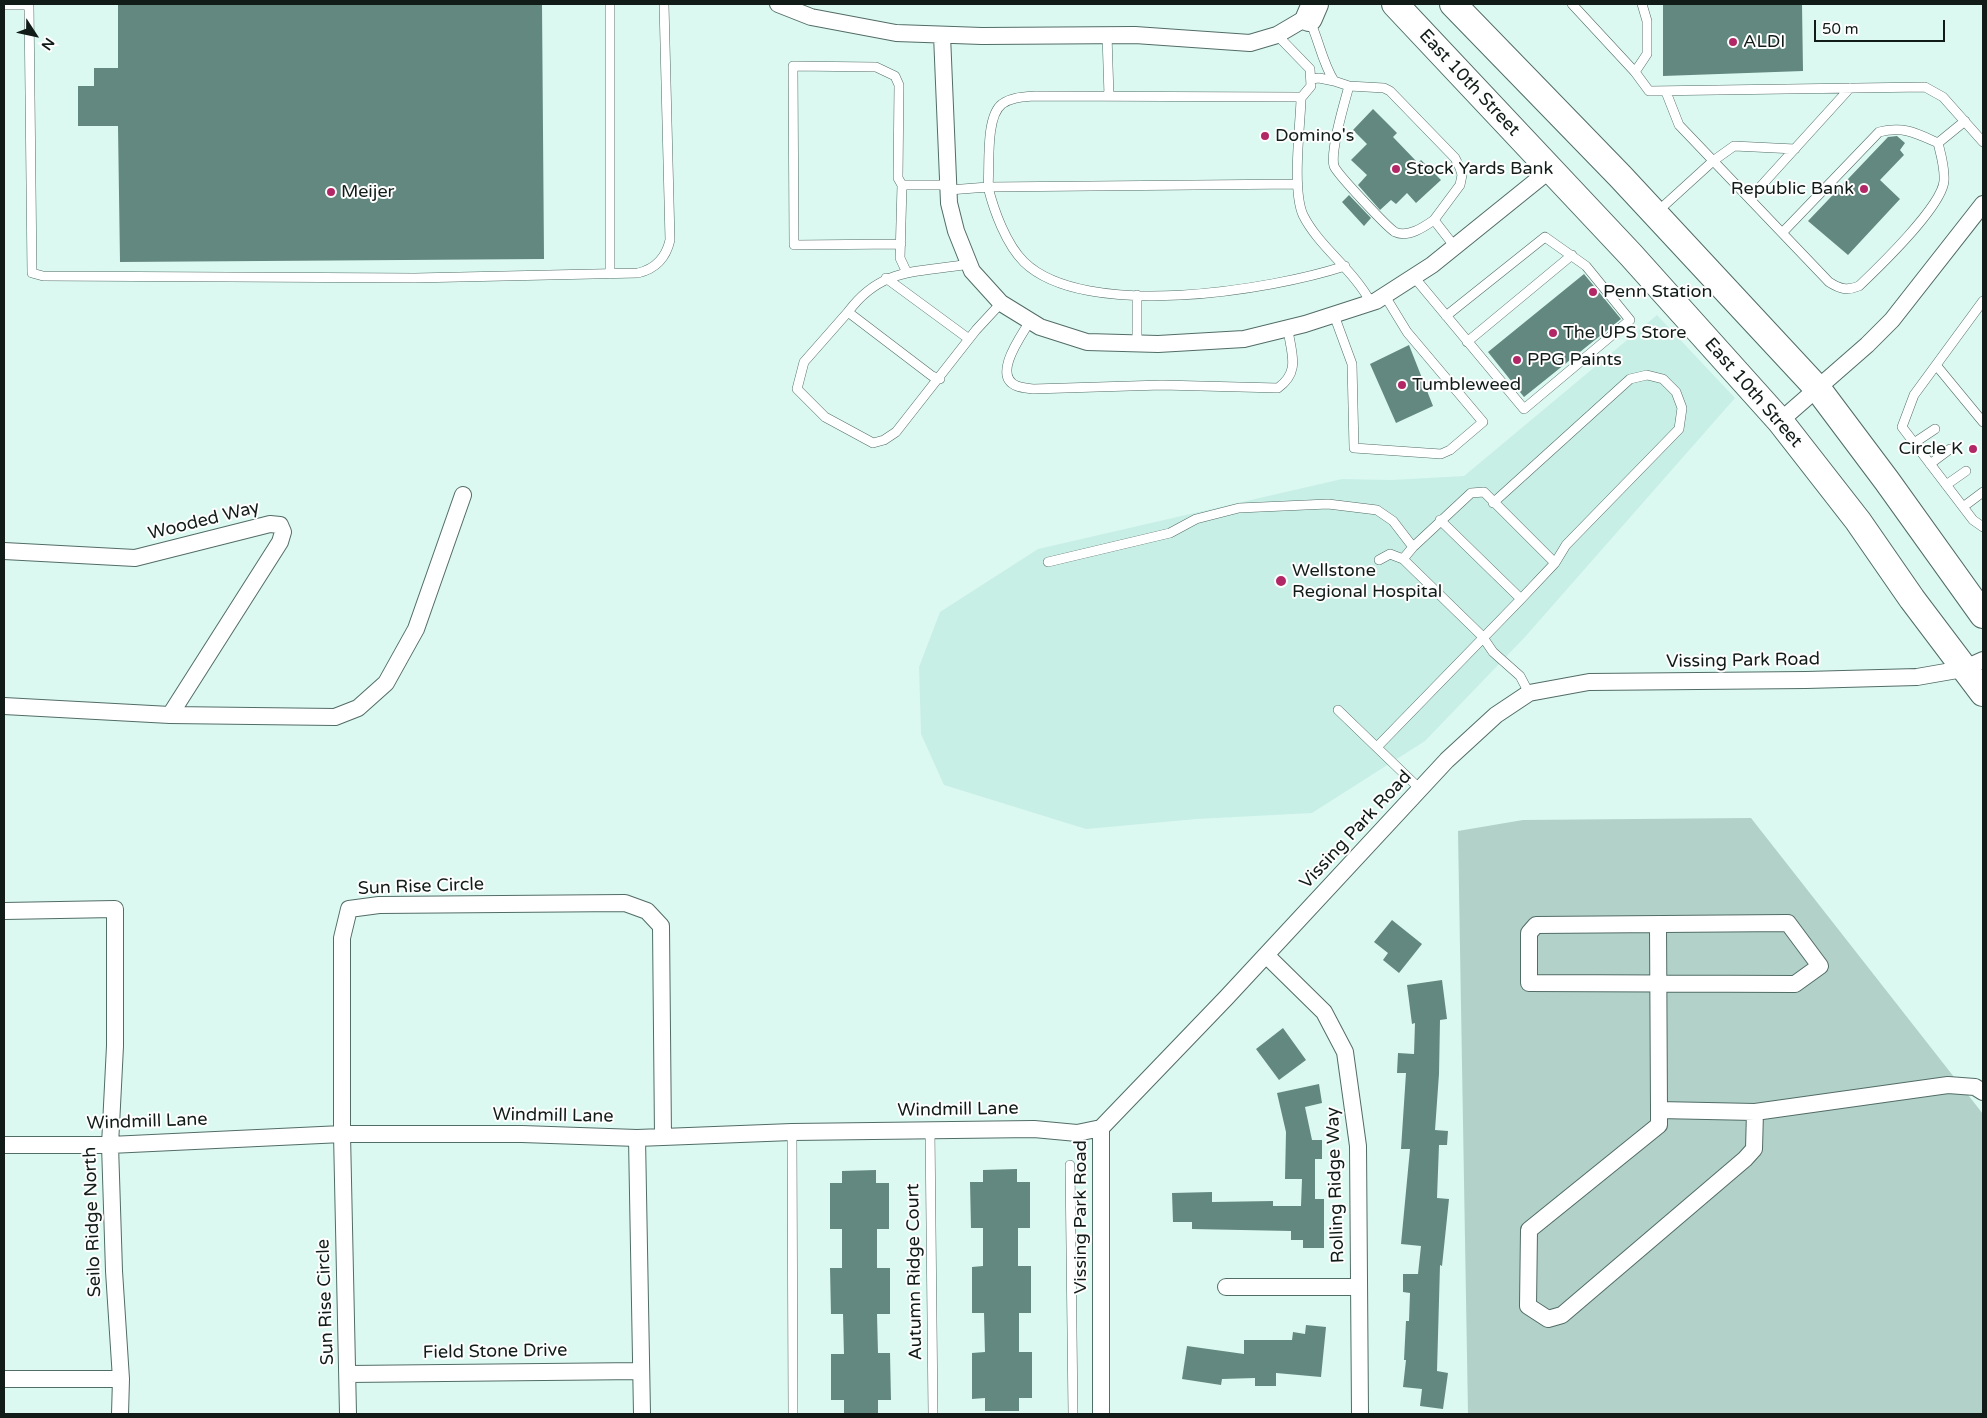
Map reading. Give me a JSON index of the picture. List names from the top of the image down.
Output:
{
  "streets": {
    "main road": ["East 10th Street"],
    "street": [
      "Wooded Way",
      "Vissing Park Road",
      "Sun Rise Circle",
      "Windmill Lane",
      "Rolling Ridge Way",
      "Seilo Ridge North",
      "Field Stone Drive"
    ],
    "lane": ["Autumn Ridge Court"]
  },
  "crossings": [
    ["East 10th Street", "Vissing Park Road"],
    ["Vissing Park Road", "Windmill Lane"],
    ["Vissing Park Road", "Rolling Ridge Way"],
    ["Sun Rise Circle", "Windmill Lane"],
    ["Sun Rise Circle", "Field Stone Drive"],
    ["Windmill Lane", "Seilo Ridge North"],
    ["Windmill Lane", "Autumn Ridge Court"]
  ],
  "places": [
    "ALDI",
    "Domino's",
    "Stock Yards Bank",
    "Republic Bank",
    "Meijer",
    "Penn Station",
    "The UPS Store",
    "PPG Paints",
    "Tumbleweed",
    "Circle K",
    "Wellstone Regional Hospital"
  ],
  "scale_bar": "50 m",
  "north": "bottom right"
}
